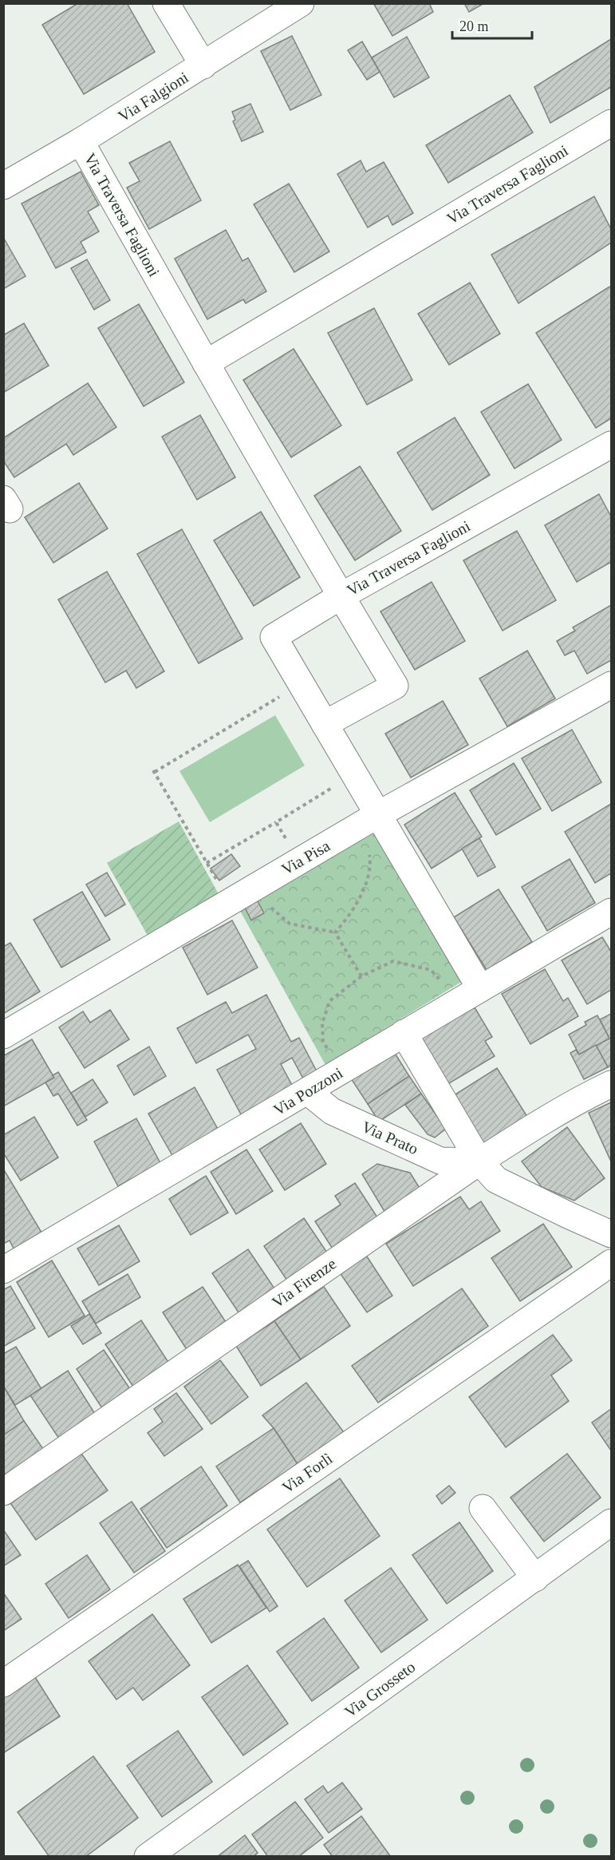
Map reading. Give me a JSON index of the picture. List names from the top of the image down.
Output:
{
  "streets": {
    "street": [
      "Via Falgioni",
      "Via Traversa Faglioni",
      "Via Pisa",
      "Via Pozzoni",
      "Via Prato",
      "Via Firenze",
      "Via Forlì",
      "Via Grosseto"
    ]
  },
  "crossings": [
    ["Via Falgioni", "Via Traversa Faglioni"],
    ["Via Pozzoni", "Via Prato"],
    ["Via Prato", "Via Firenze"]
  ],
  "scale_bar": "20 m"
}
